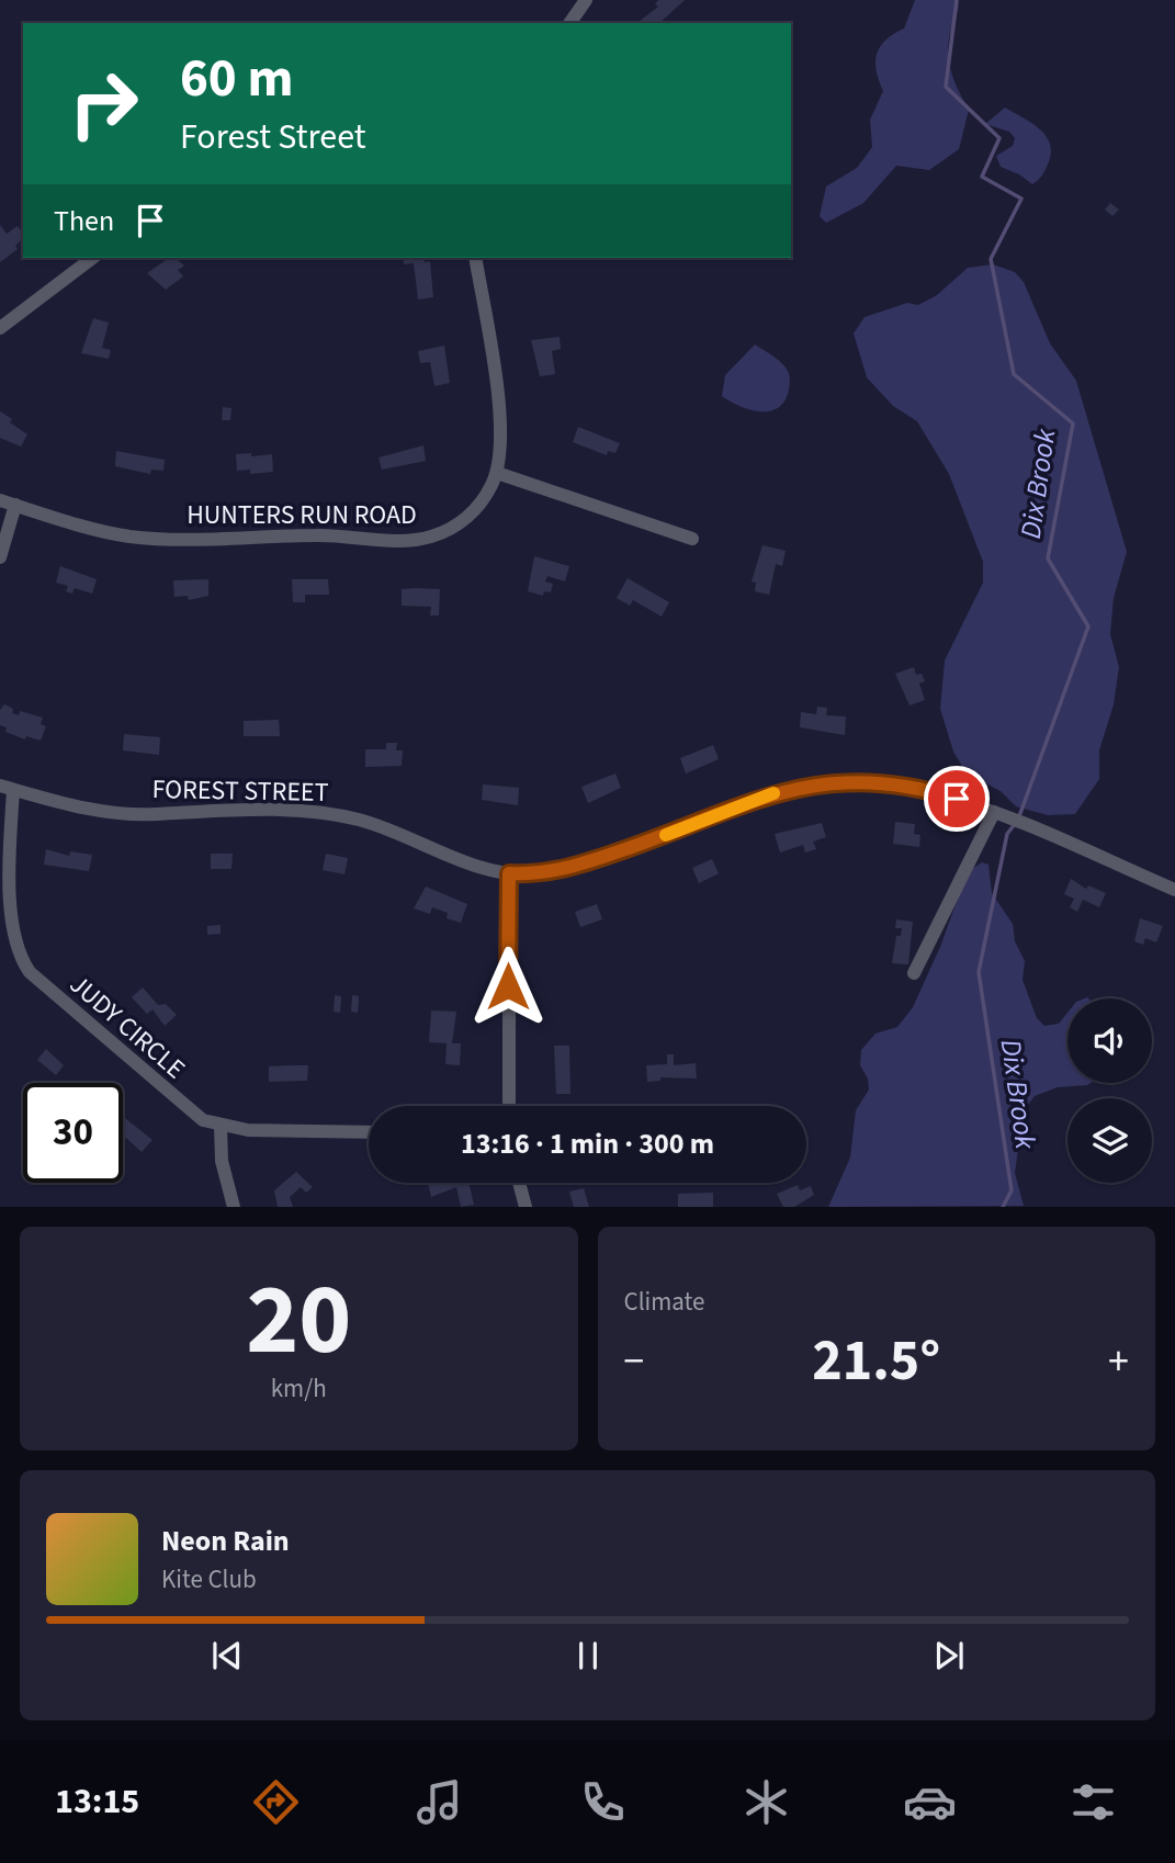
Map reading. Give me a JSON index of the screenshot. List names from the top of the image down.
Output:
{
  "streets": {
    "street": ["HUNTERS RUN ROAD", "FOREST STREET", "JUDY CIRCLE"]
  },
  "crossings": [
    ["FOREST STREET", "JUDY CIRCLE"]
  ],
  "water": ["Dix Brook"],
  "page": {
    "turn": ["60 m", "Forest Street"],
    "then": "Then",
    "limit": "30",
    "trip": "13:16 · 1 min · 300 m",
    "tile": [
      ["20", "km/h"],
      "Climate"
    ],
    "heat": ["−", "21.5°", "+"],
    "song": ["Neon Rain", "Kite Club"],
    "tabs": "13:15"
  }
}
